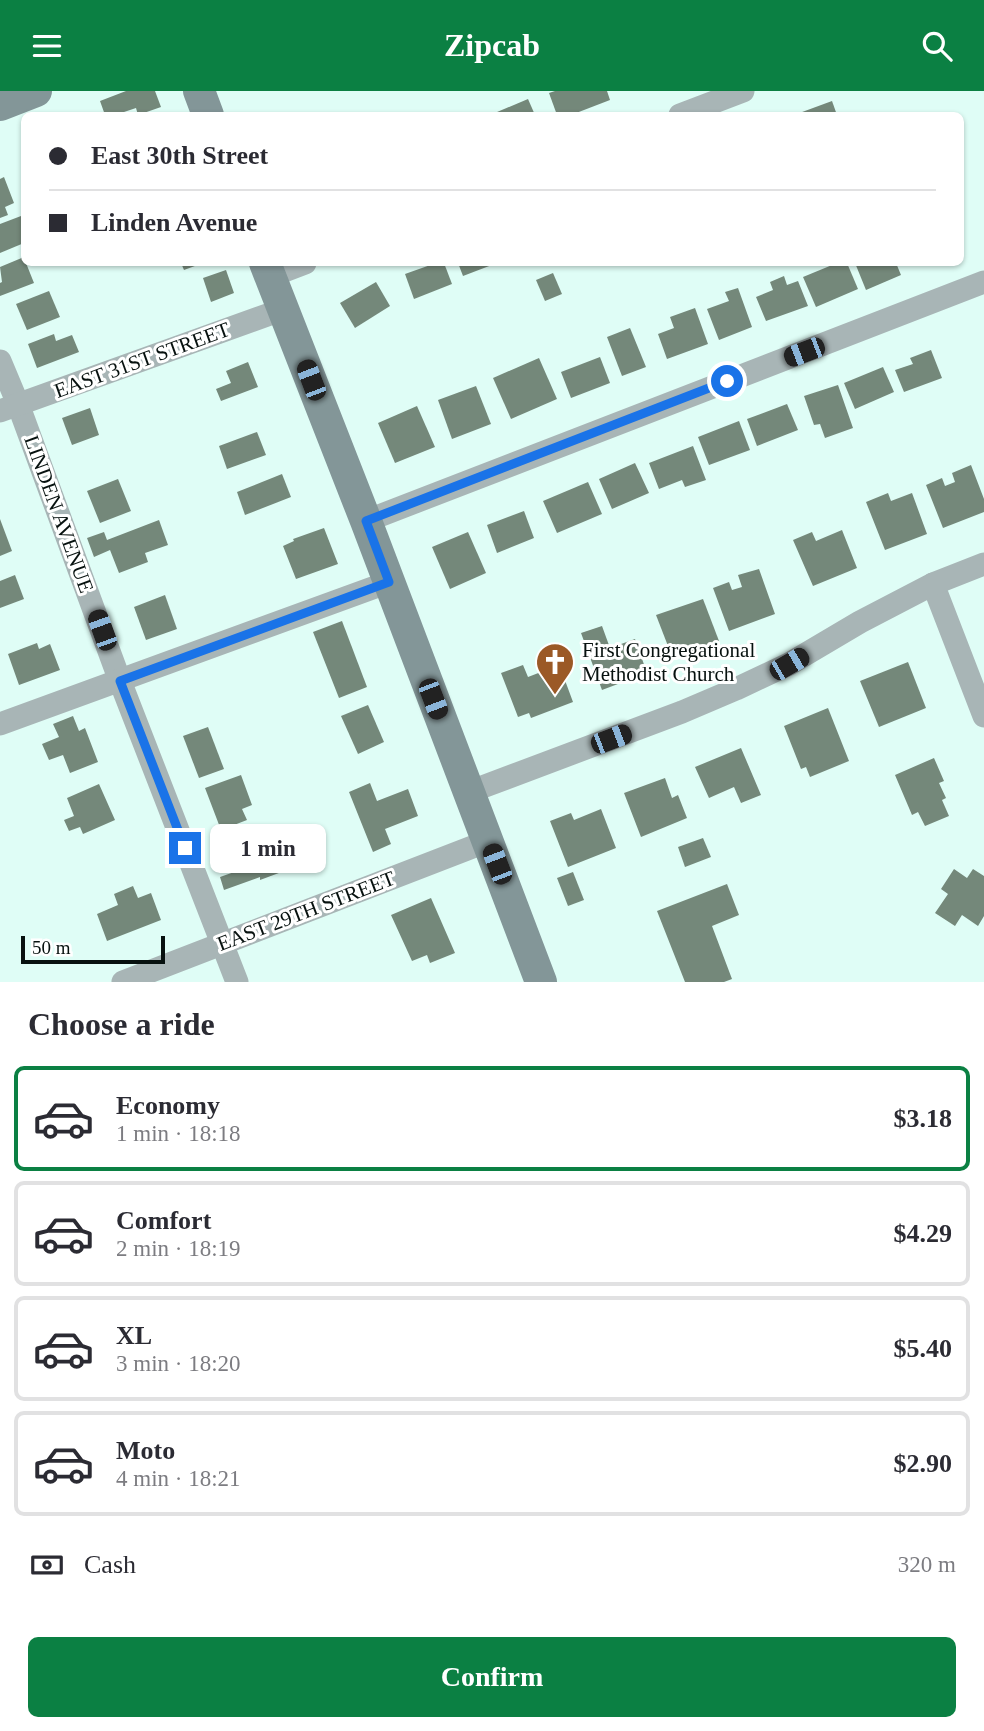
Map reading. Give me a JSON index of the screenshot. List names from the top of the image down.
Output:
{
  "streets": {
    "street": ["EAST 31ST STREET", "LINDEN AVENUE", "EAST 29TH STREET"]
  },
  "crossings": [
    ["EAST 31ST STREET", "LINDEN AVENUE"],
    ["LINDEN AVENUE", "EAST 29TH STREET"]
  ],
  "places": {
    "church": ["First Congregational Methodist Church"]
  },
  "scale_bar": "50 m",
  "page": {
    "header": "Zipcab",
    "banner": ["East 30th Street", "Linden Avenue"],
    "bubble": "1 min",
    "scale": "50 m",
    "heading": "Choose a ride",
    "list": [
      {
        "name": "Economy",
        "note": "1 min · 18:18",
        "value": "$3.18"
      },
      {
        "name": "Comfort",
        "note": "2 min · 18:19",
        "value": "$4.29"
      },
      {
        "name": "XL",
        "note": "3 min · 18:20",
        "value": "$5.40"
      },
      {
        "name": "Moto",
        "note": "4 min · 18:21",
        "value": "$2.90"
      }
    ],
    "pay": ["Cash", "320 m"],
    "buttons": "Confirm"
  }
}
